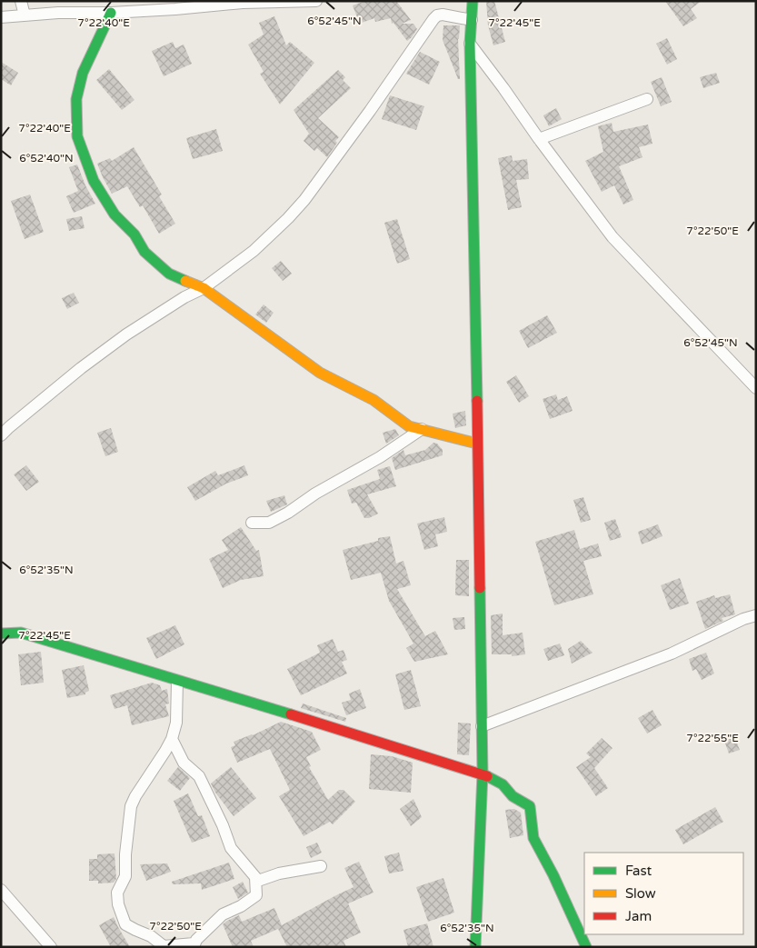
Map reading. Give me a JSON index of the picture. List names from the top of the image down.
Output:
{
  "legend": ["Fast", "Slow", "Jam"],
  "coordinates": [
    "6°52'45\"N",
    "7°22'40\"E",
    "7°22'45\"E",
    "6°52'40\"N",
    "7°22'50\"E",
    "6°52'35\"N",
    "7°22'55\"E"
  ]
}
